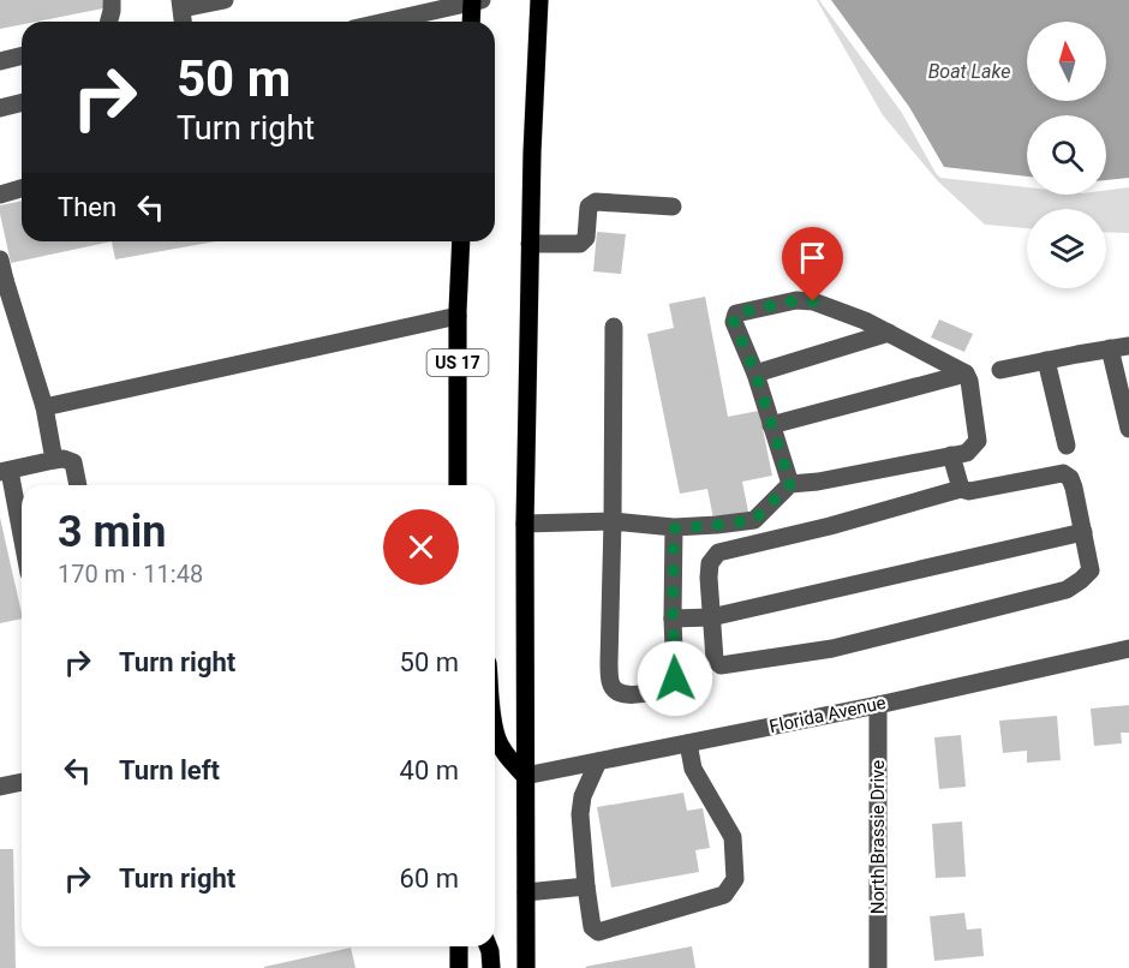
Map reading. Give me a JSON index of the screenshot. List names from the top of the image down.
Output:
{
  "streets": {
    "main road": ["US 17"],
    "street": ["Florida Avenue", "North Brassie Drive"]
  },
  "crossings": [
    ["Florida Avenue", "North Brassie Drive"]
  ],
  "water": ["Boat Lake"],
  "north": "top",
  "page": {
    "turn": ["50 m", "Turn right"],
    "then": "Then",
    "heading": ["3 min", "170 m · 11:48"],
    "list": [
      {
        "name": "Turn right",
        "value": "50 m"
      },
      {
        "name": "Turn left",
        "value": "40 m"
      },
      {
        "name": "Turn right",
        "value": "60 m"
      }
    ]
  }
}
